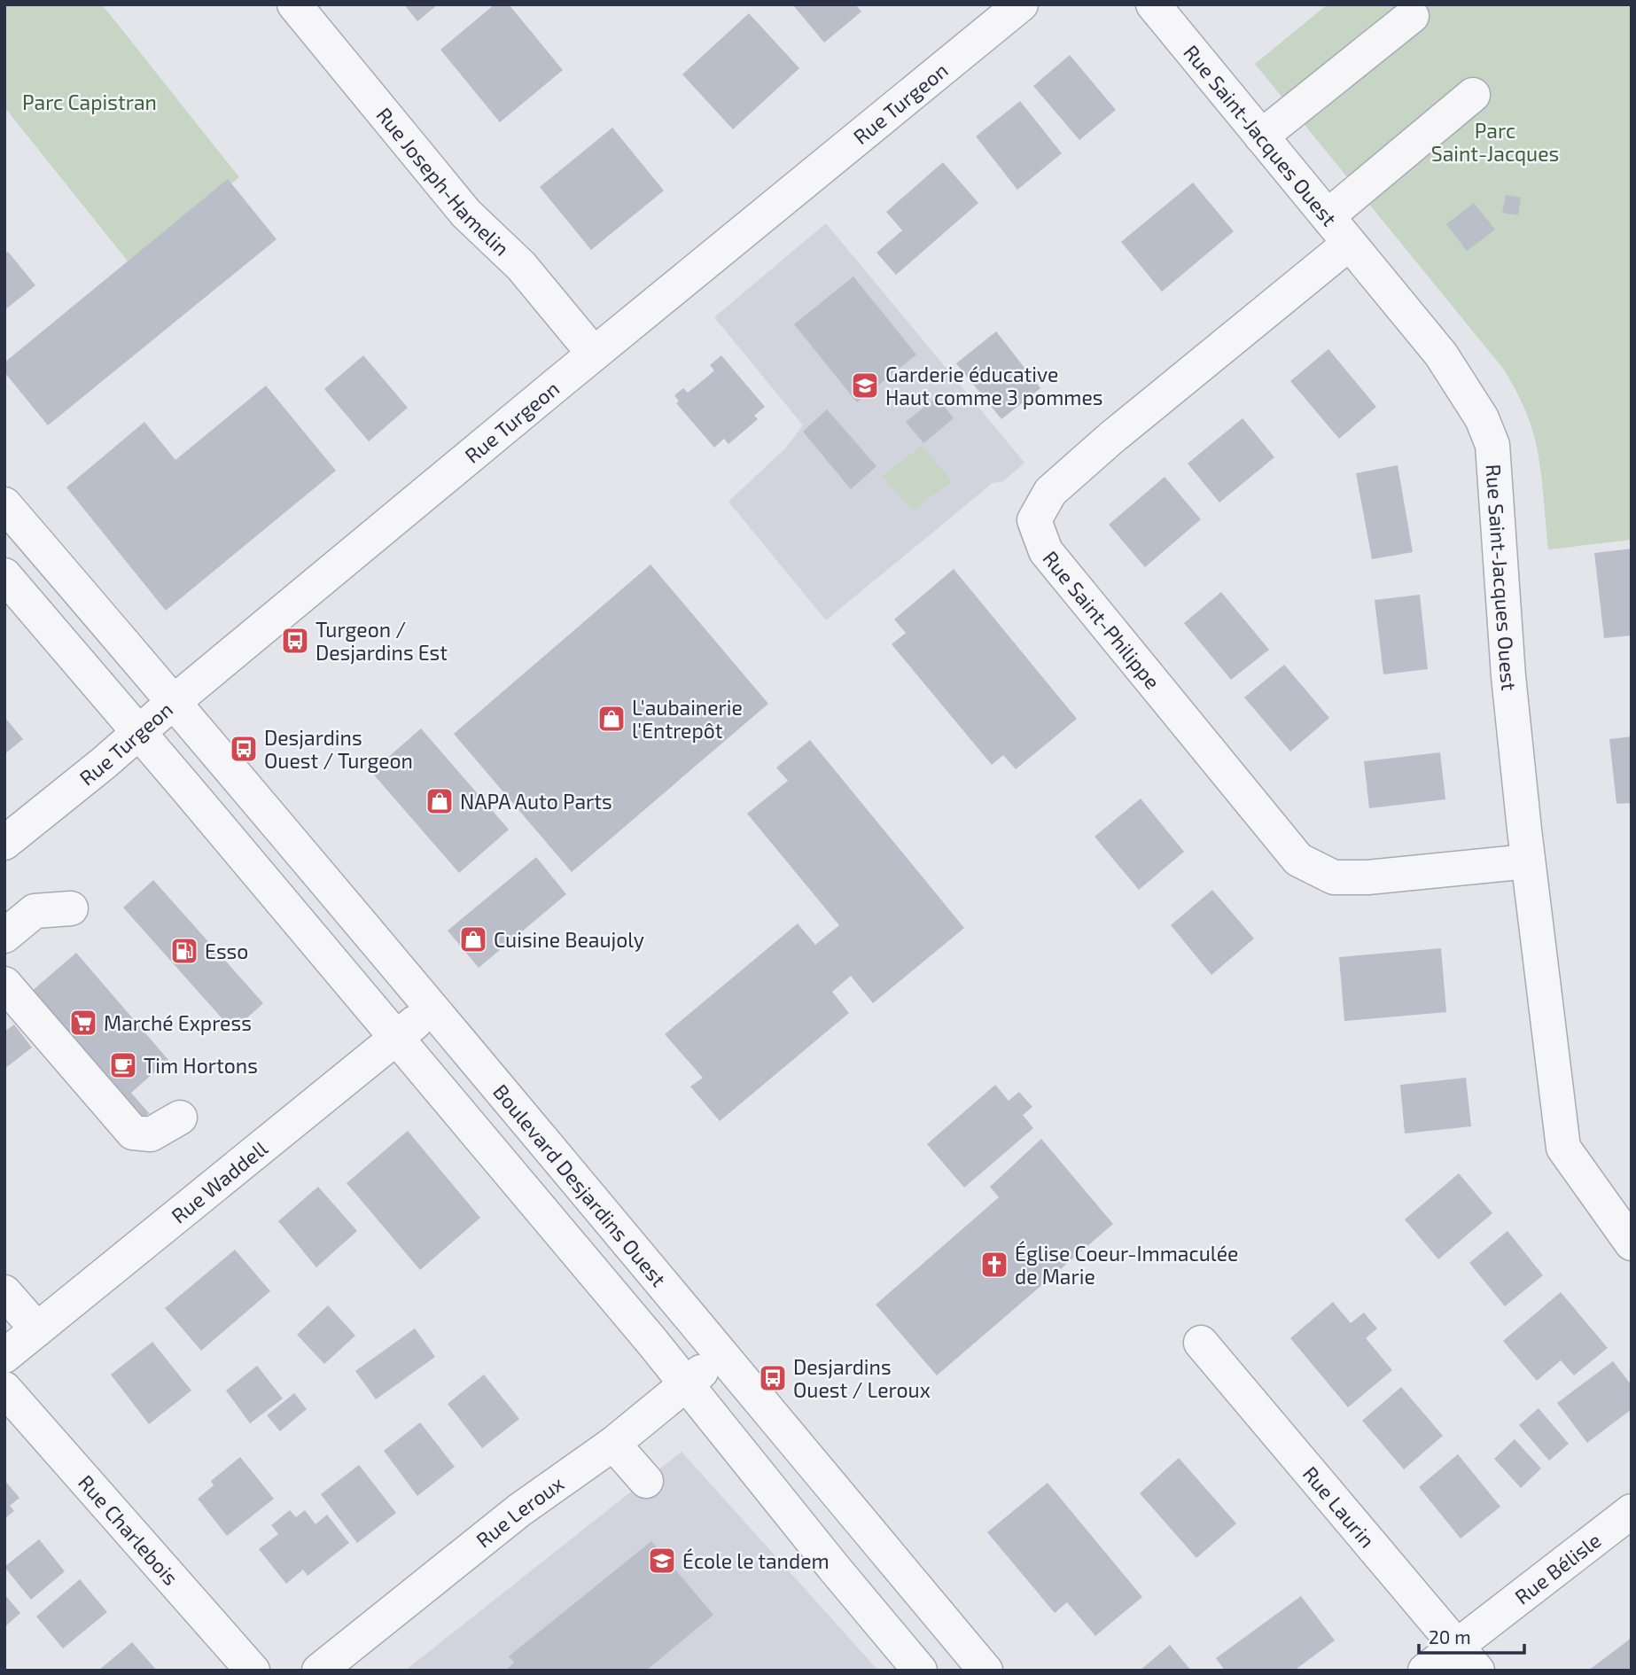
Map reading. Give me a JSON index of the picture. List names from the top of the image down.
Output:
{
  "streets": {
    "street": [
      "Rue Turgeon",
      "Rue Saint-Jacques Ouest",
      "Rue Joseph-Hamelin",
      "Rue Saint-Philippe",
      "Rue Waddell",
      "Boulevard Desjardins Ouest",
      "Rue Laurin",
      "Rue Leroux",
      "Rue Charlebois",
      "Rue Bélisle"
    ]
  },
  "crossings": [
    ["Rue Turgeon", "Rue Joseph-Hamelin"],
    ["Rue Turgeon", "Boulevard Desjardins Ouest"],
    ["Rue Saint-Jacques Ouest", "Rue Saint-Philippe"],
    ["Rue Waddell", "Boulevard Desjardins Ouest"],
    ["Boulevard Desjardins Ouest", "Rue Leroux"],
    ["Rue Laurin", "Rue Bélisle"]
  ],
  "parks": ["Parc Capistran", "Parc Saint-Jacques"],
  "places": {
    "school or university": ["Garderie éducative Haut comme 3 pommes", "École le tandem"],
    "bus stop": ["Turgeon / Desjardins Est", "Desjardins Ouest / Turgeon", "Desjardins Ouest / Leroux"],
    "shop": ["L'aubainerie l'Entrepôt", "NAPA Auto Parts", "Cuisine Beaujoly"],
    "fuel station": ["Esso"],
    "supermarket": ["Marché Express"],
    "cafe": ["Tim Hortons"],
    "church": ["Église Coeur-Immaculée de Marie"]
  },
  "scale_bar": "20 m"
}
